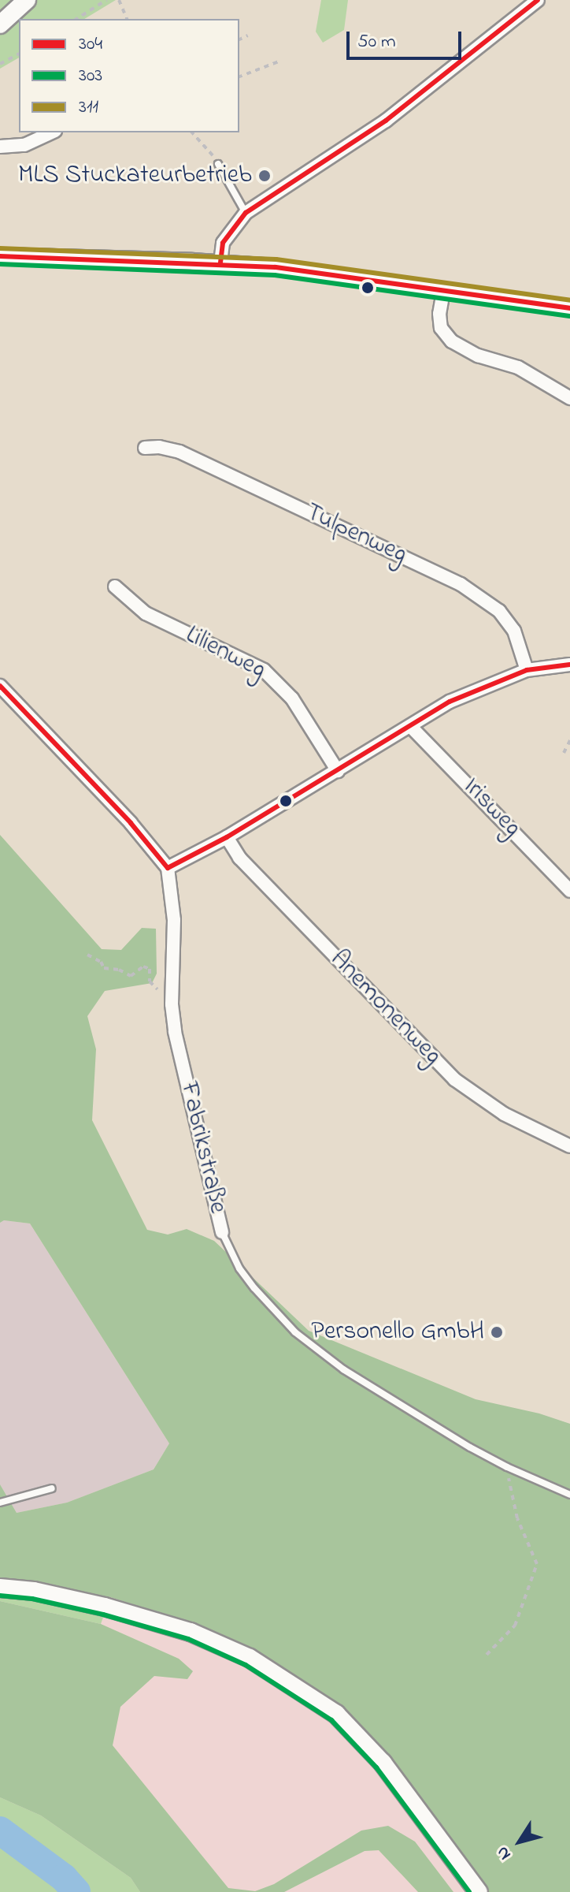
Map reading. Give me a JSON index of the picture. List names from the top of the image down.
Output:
{
  "streets": {
    "street": [
      "Tulpenweg",
      "Lilienweg",
      "Irisweg",
      "Anemonenweg",
      "Fabrikstraße"
    ]
  },
  "places": ["MLS Stuckateurbetrieb", "Personello GmbH"],
  "lines": ["transit line 304", "transit line 311", "transit line 303"],
  "legend": ["304", "303", "311"],
  "scale_bar": "50 m",
  "north": "bottom left"
}
